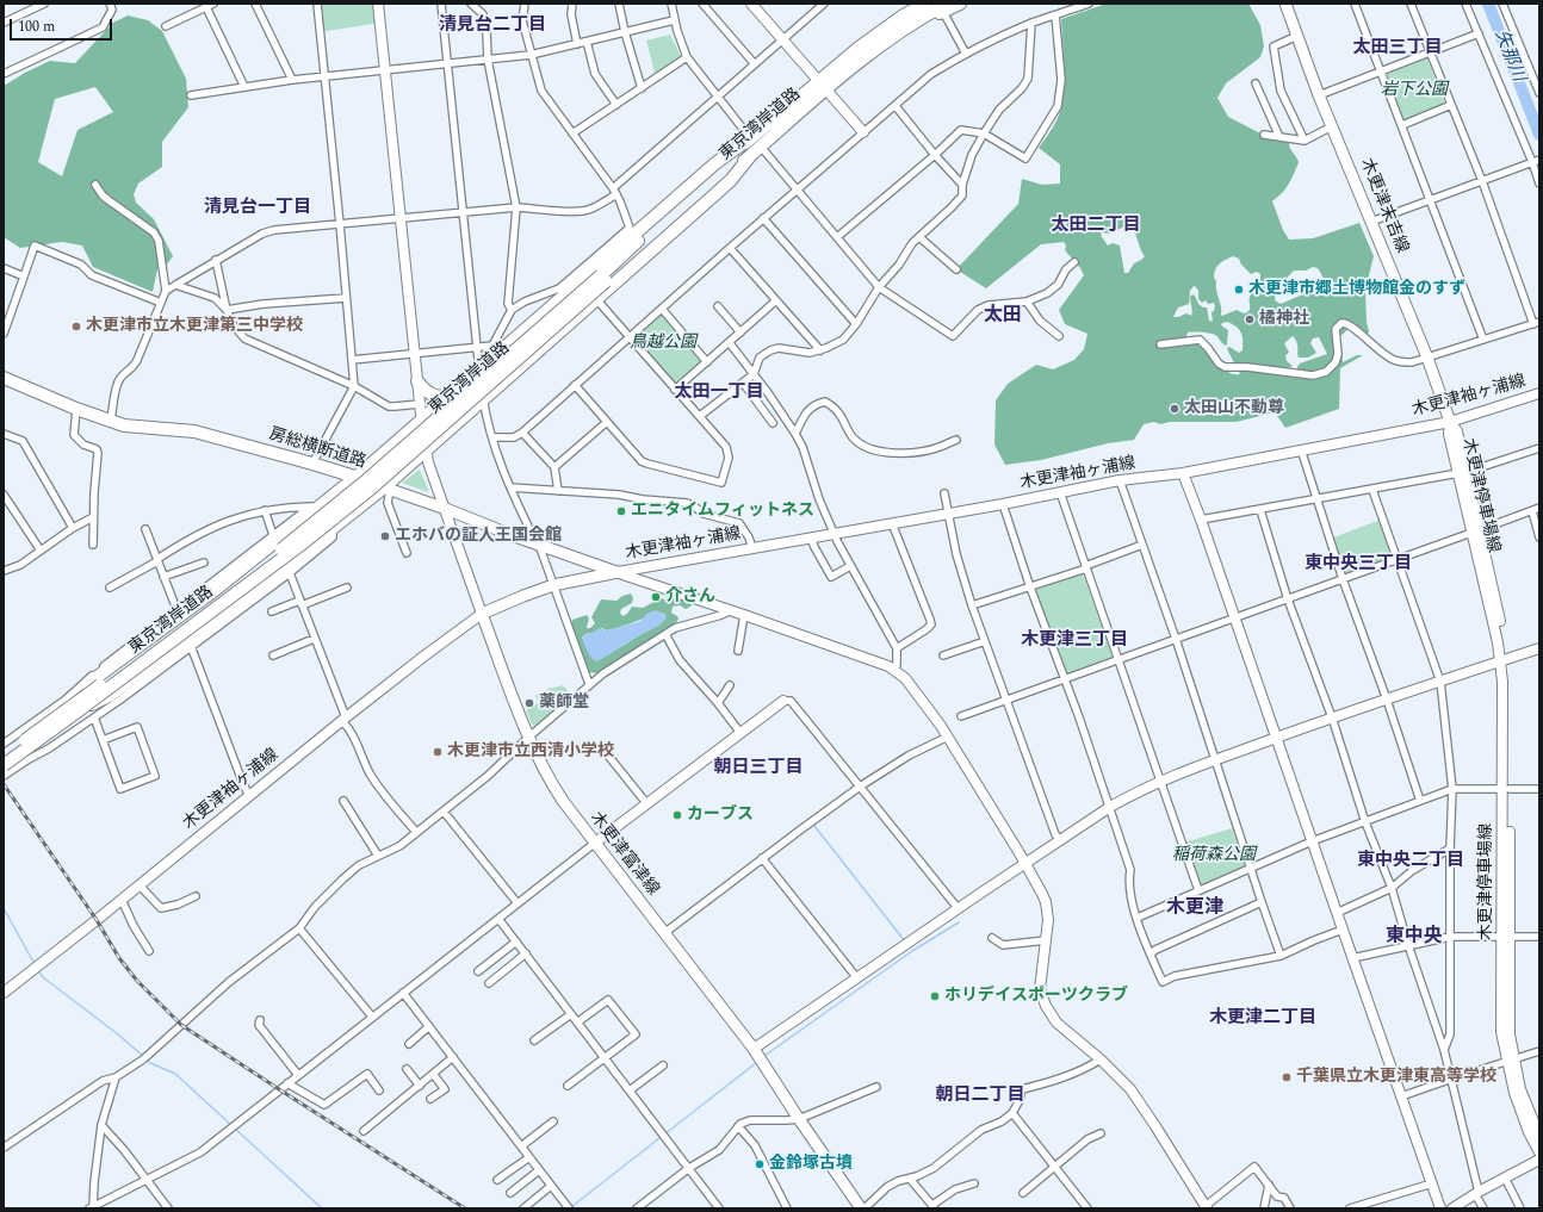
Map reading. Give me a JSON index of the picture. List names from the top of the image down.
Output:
{
  "streets": {
    "highway": ["東京湾岸道路", "房総横断道路"],
    "main road": ["木更津末吉線", "木更津富津線"],
    "street": ["木更津袖ヶ浦線", "木更津停車場線"]
  },
  "crossings": [
    ["木更津末吉線", "木更津袖ヶ浦線"],
    ["木更津末吉線", "木更津停車場線"],
    ["木更津袖ヶ浦線", "房総横断道路"],
    ["木更津袖ヶ浦線", "木更津停車場線"],
    ["木更津袖ヶ浦線", "木更津富津線"]
  ],
  "districts": [
    "清見台二丁目",
    "太田三丁目",
    "清見台一丁目",
    "太田二丁目",
    "太田",
    "太田一丁目",
    "東中央三丁目",
    "木更津三丁目",
    "朝日三丁目",
    "東中央二丁目",
    "木更津",
    "東中央",
    "木更津二丁目",
    "朝日二丁目"
  ],
  "water": ["矢那川"],
  "parks": ["岩下公園", "鳥越公園", "稲荷森公園"],
  "places": [
    "木更津市郷土博物館金のすず",
    "橘神社",
    "木更津市立木更津第三中学校",
    "太田山不動尊",
    "エニタイムフィットネス",
    "エホバの証人王国会館",
    "介さん",
    "薬師堂",
    "木更津市立西清小学校",
    "カーブス",
    "ホリデイスポーツクラブ",
    "千葉県立木更津東高等学校",
    "金鈴塚古墳"
  ],
  "scale_bar": "100 m"
}
